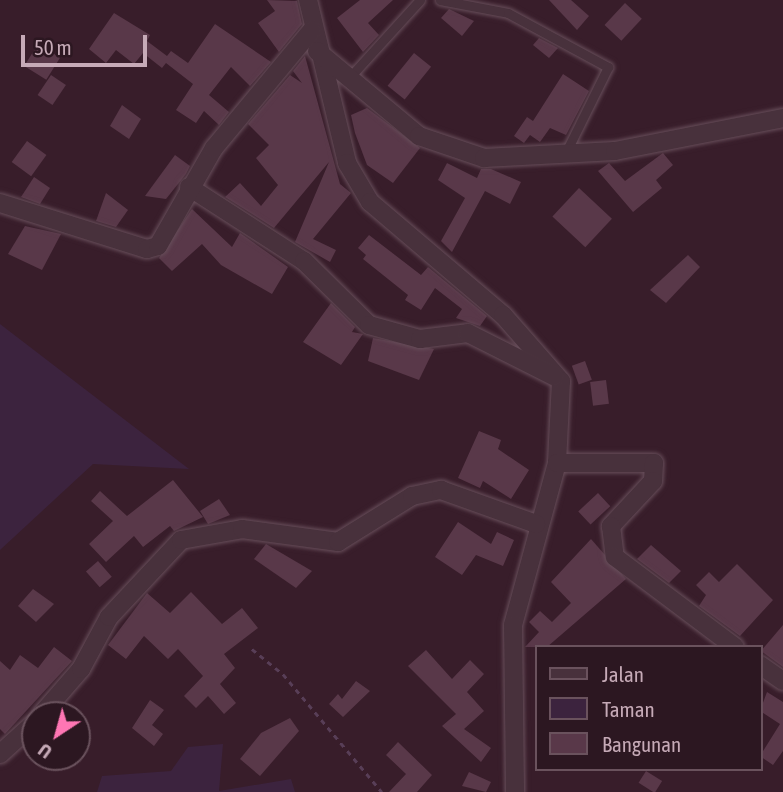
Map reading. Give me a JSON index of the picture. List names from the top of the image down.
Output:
{
  "legend": ["Jalan", "Taman", "Bangunan"],
  "scale_bar": "50 m",
  "north": "bottom left"
}
